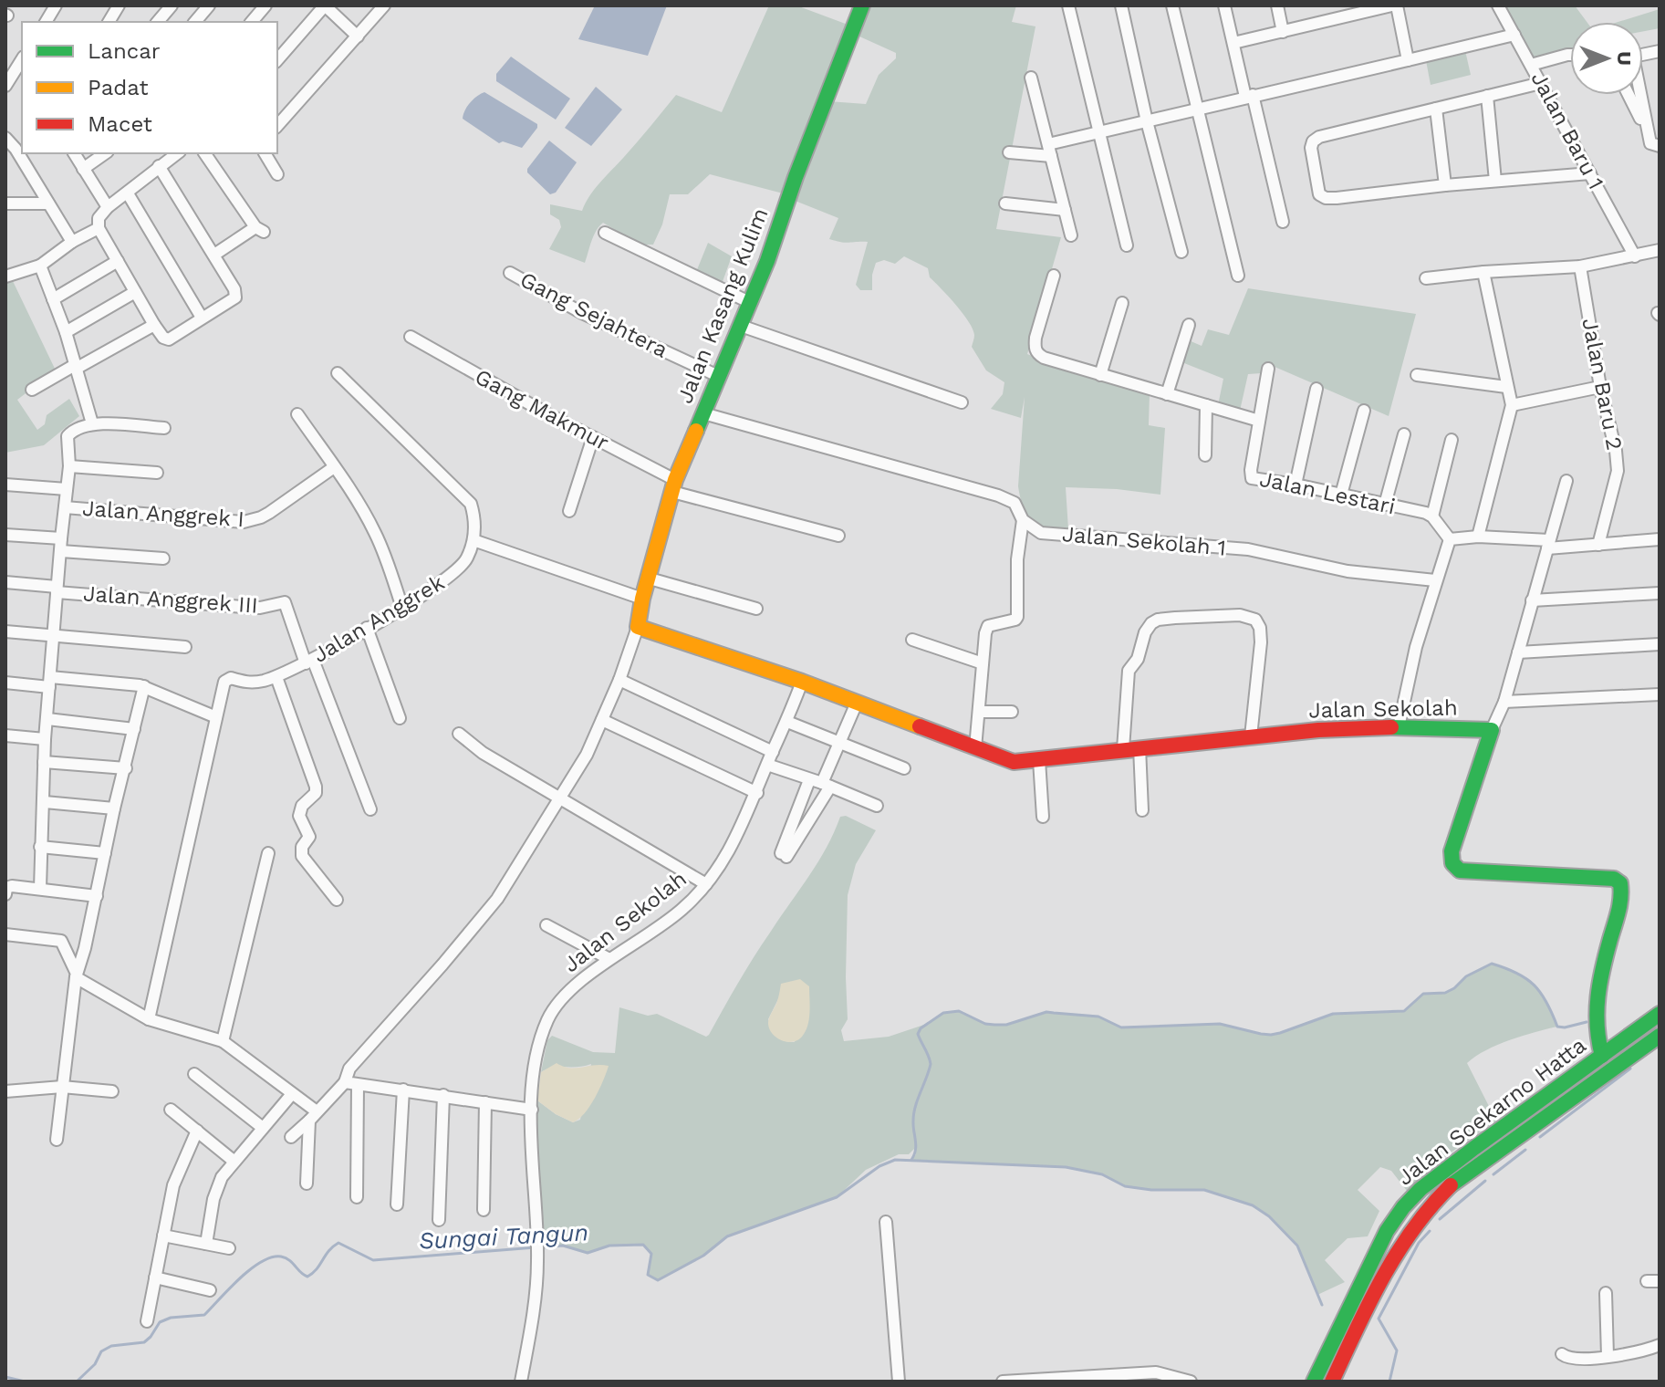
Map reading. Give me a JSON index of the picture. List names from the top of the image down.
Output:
{
  "streets": {
    "street": [
      "Jalan Baru 1",
      "Jalan Kasang Kulim",
      "Gang Sejahtera",
      "Jalan Baru 2",
      "Gang Makmur",
      "Jalan Lestari",
      "Jalan Anggrek I",
      "Jalan Sekolah 1",
      "Jalan Anggrek III",
      "Jalan Anggrek",
      "Jalan Sekolah",
      "Jalan Soekarno Hatta"
    ]
  },
  "crossings": [
    ["Jalan Kasang Kulim", "Gang Sejahtera"],
    ["Jalan Kasang Kulim", "Gang Makmur"],
    ["Jalan Kasang Kulim", "Jalan Sekolah 1"],
    ["Jalan Kasang Kulim", "Jalan Sekolah"],
    ["Jalan Anggrek III", "Jalan Anggrek"]
  ],
  "water": ["Sungai Tangun"],
  "legend": ["Lancar", "Padat", "Macet"],
  "north": "right"
}
